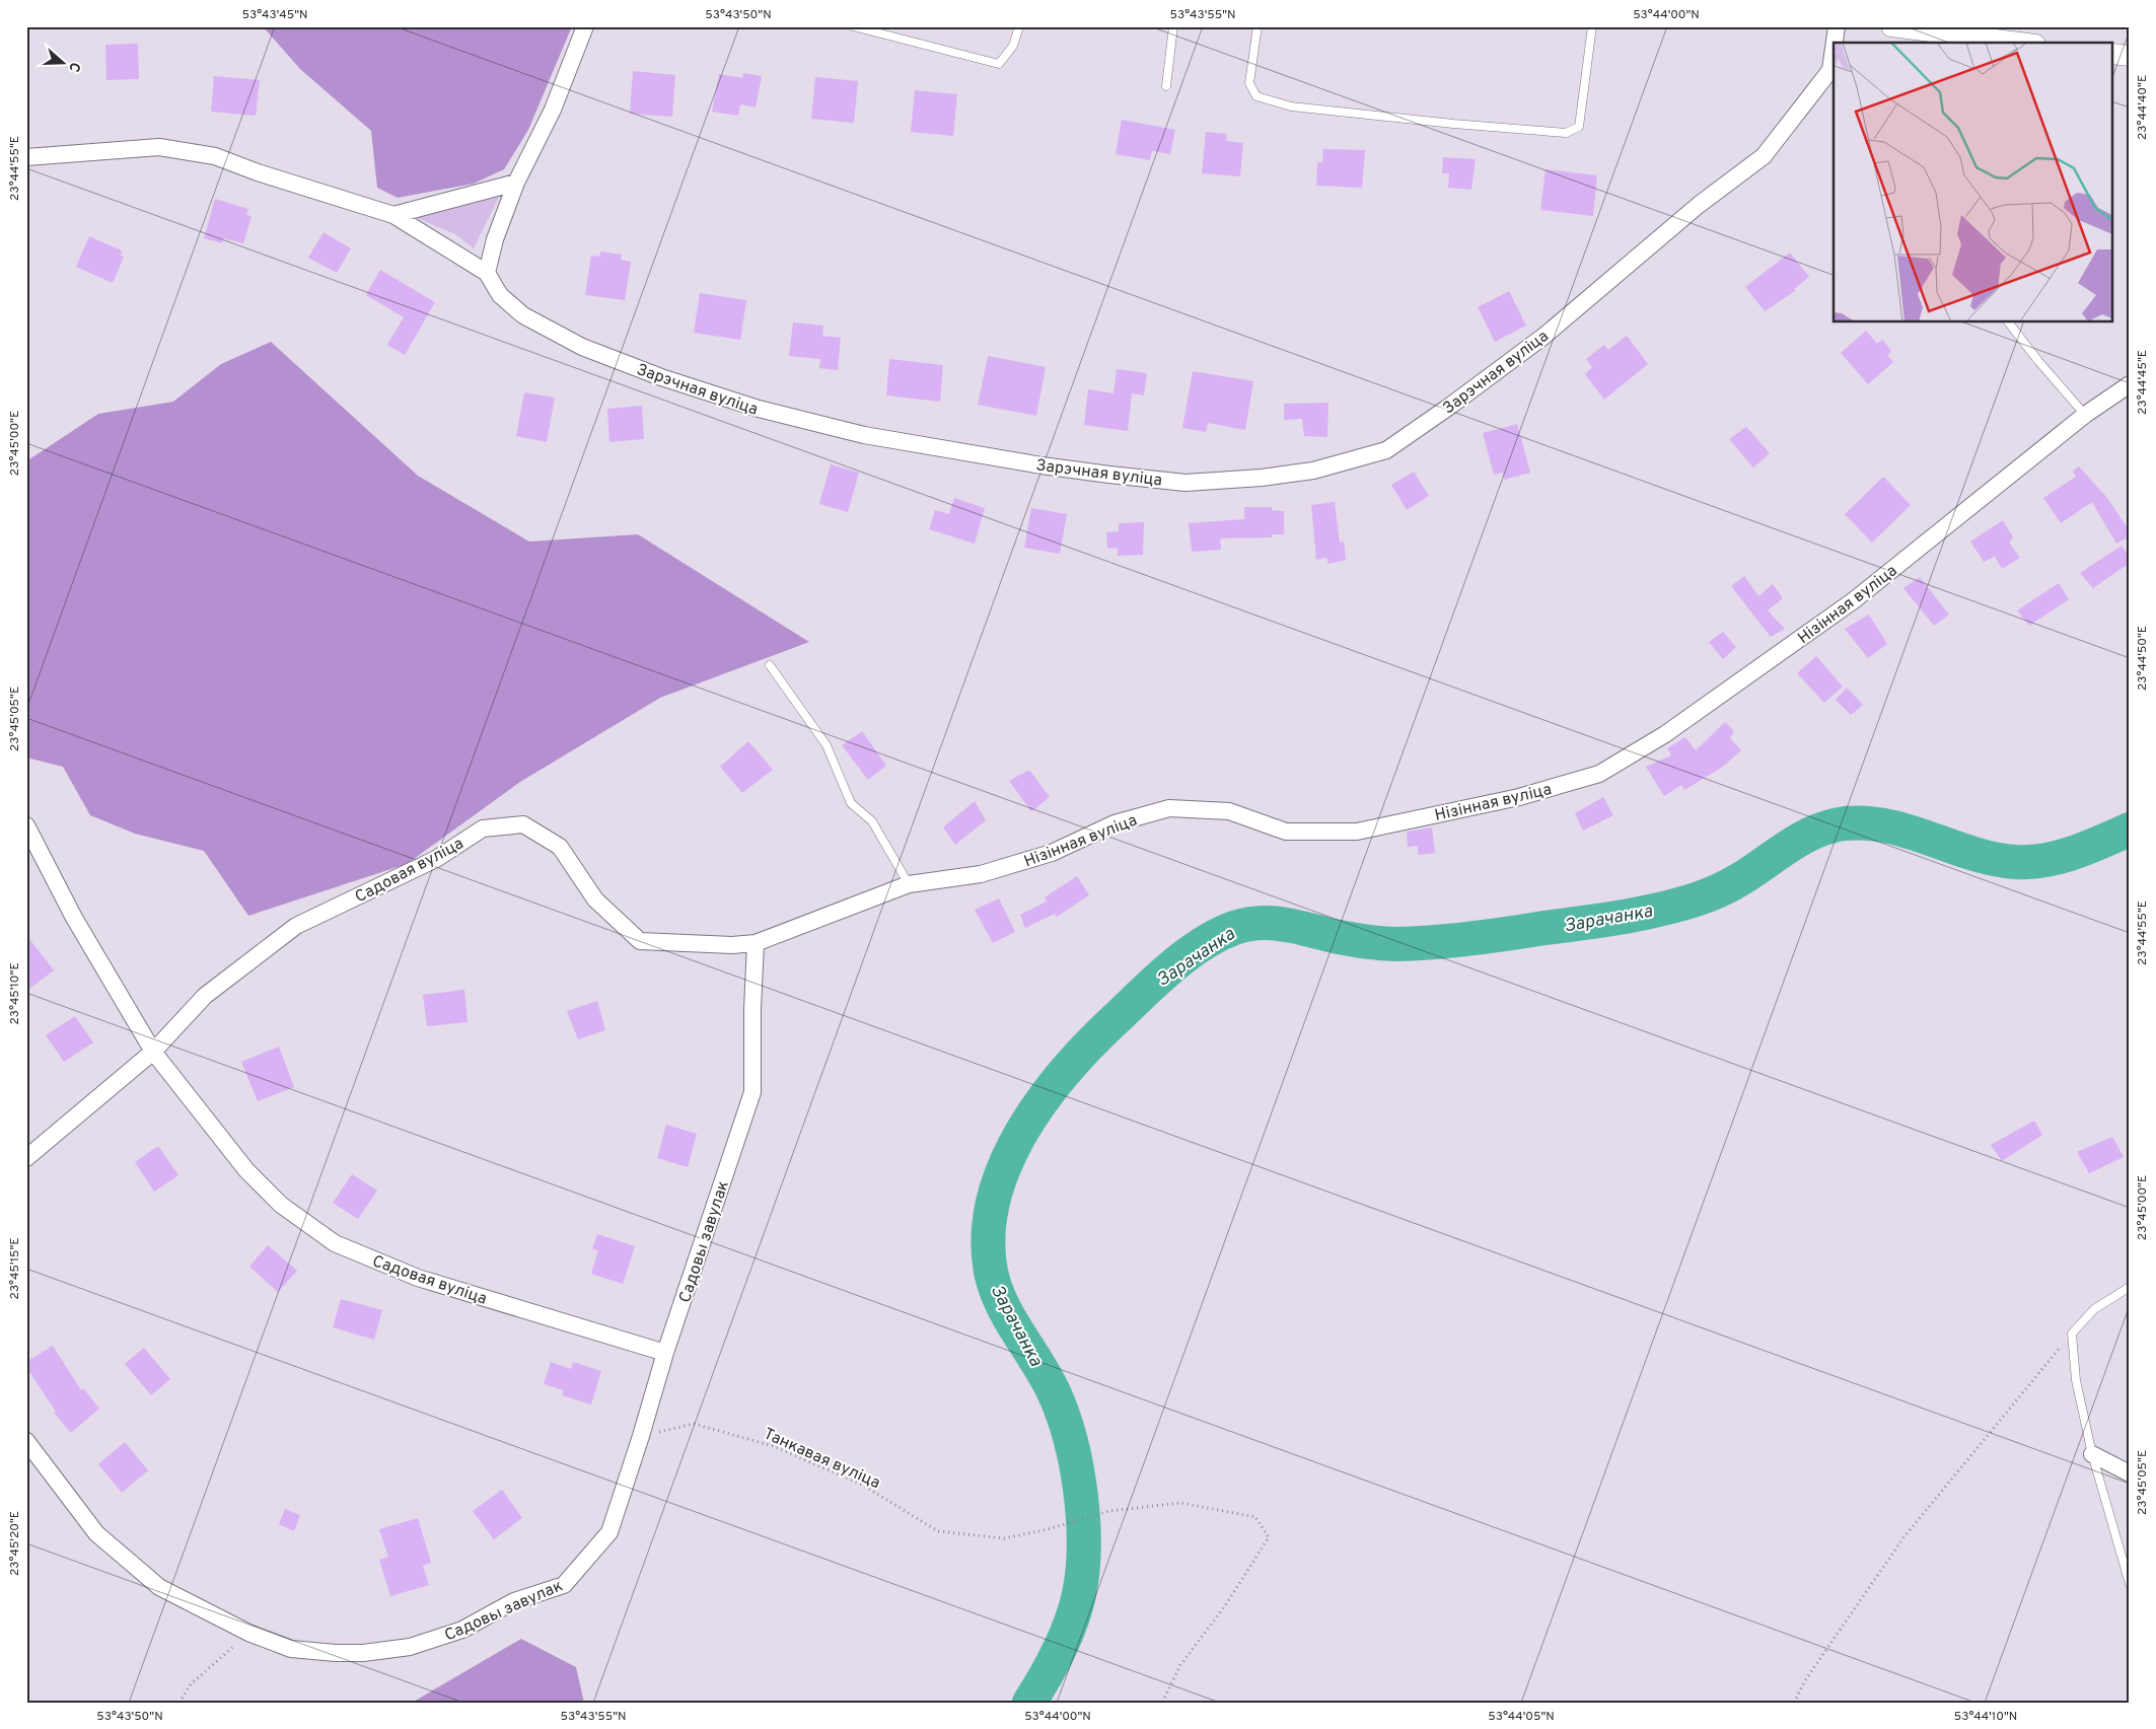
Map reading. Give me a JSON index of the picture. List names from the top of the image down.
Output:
{
  "streets": {
    "street": [
      "Зарэчная вуліца",
      "Нізінная вуліца",
      "Садовая вуліца",
      "Садовы завулак"
    ],
    "path": ["Танкавая вуліца"]
  },
  "crossings": [
    ["Нізінная вуліца", "Садовая вуліца"],
    ["Нізінная вуліца", "Садовы завулак"],
    ["Садовая вуліца", "Садовы завулак"],
    ["Садовы завулак", "Танкавая вуліца"]
  ],
  "water": ["Зарачанка"],
  "north": "right",
  "coordinates": [
    "53°43'45\"N",
    "53°43'50\"N",
    "53°43'55\"N",
    "53°44'00\"N",
    "23°44'40\"E",
    "23°44'55\"E",
    "23°44'45\"E",
    "23°45'00\"E",
    "23°44'50\"E",
    "23°45'05\"E",
    "23°45'10\"E",
    "23°45'15\"E",
    "23°45'20\"E",
    "53°44'05\"N",
    "53°44'10\"N"
  ]
}
